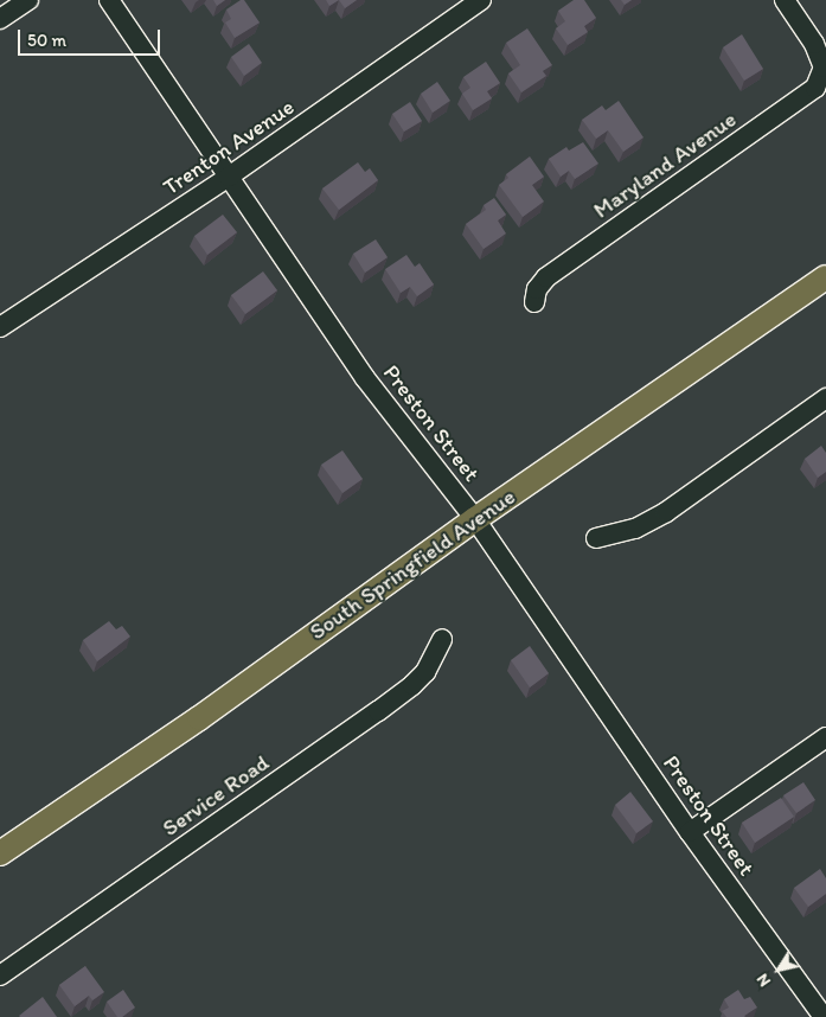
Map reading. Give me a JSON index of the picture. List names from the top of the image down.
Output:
{
  "streets": {
    "main road": ["South Springfield Avenue"],
    "street": [
      "Trenton Avenue",
      "Maryland Avenue",
      "Preston Street",
      "Service Road"
    ]
  },
  "crossings": [
    ["Trenton Avenue", "Preston Street"],
    ["Preston Street", "South Springfield Avenue"]
  ],
  "scale_bar": "50 m",
  "north": "bottom left"
}
